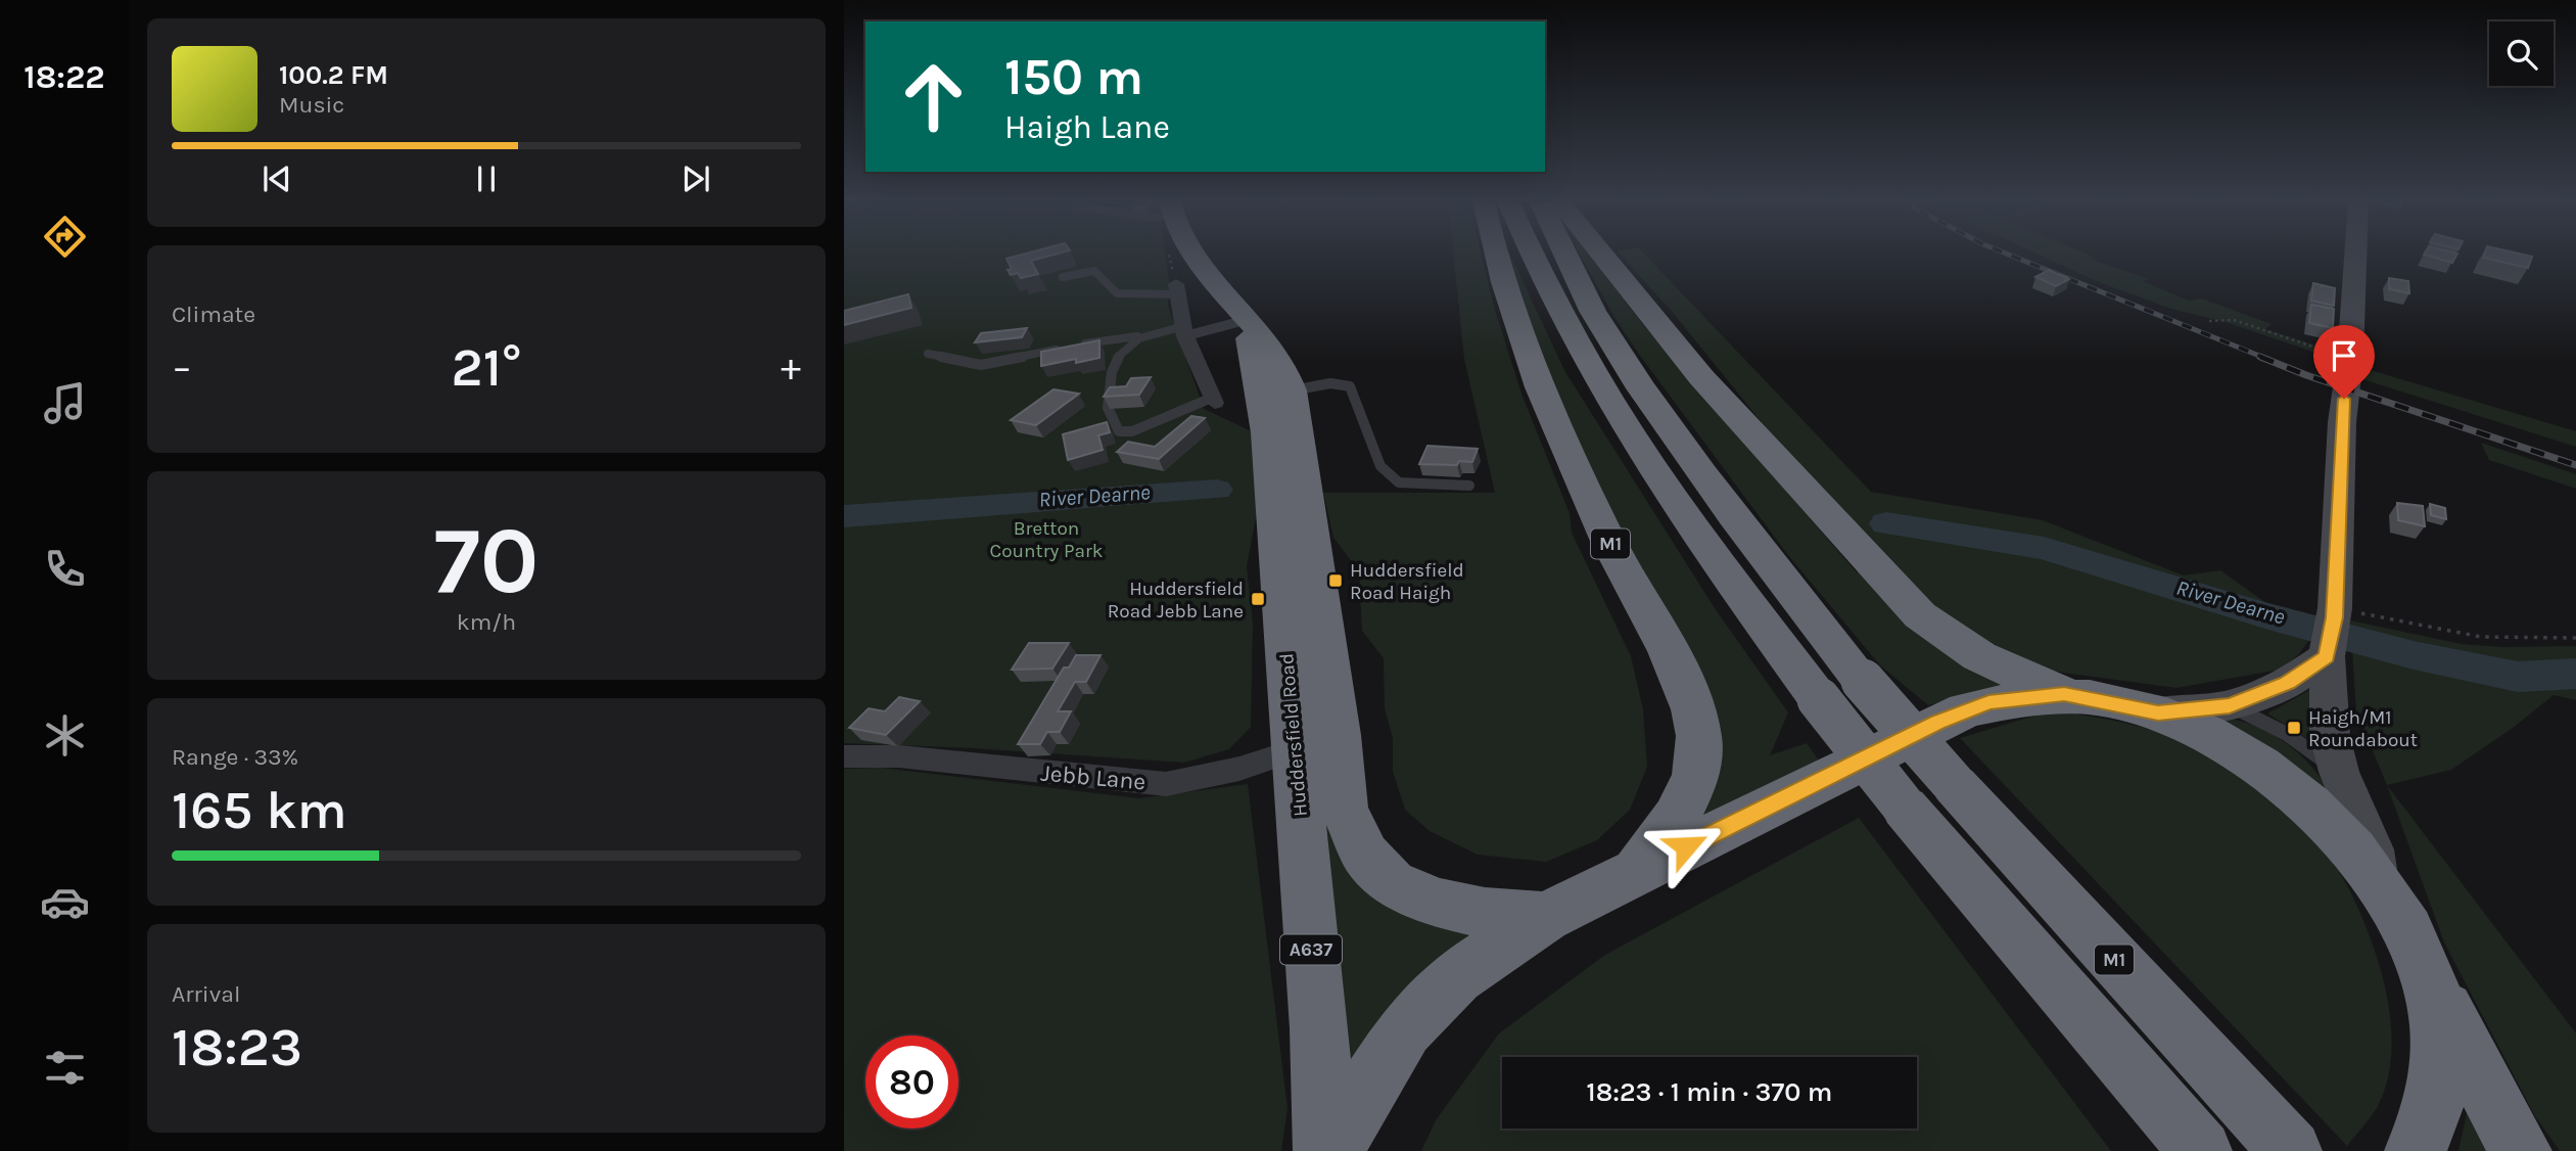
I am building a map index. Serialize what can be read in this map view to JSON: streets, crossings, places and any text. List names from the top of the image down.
{
  "streets": {
    "highway": ["M1", "Huddersfield Road", "A637"],
    "street": ["Jebb Lane"]
  },
  "crossings": [
    ["Huddersfield Road", "Jebb Lane"]
  ],
  "water": ["River Dearne"],
  "parks": ["Bretton Country Park"],
  "places": {
    "transit": ["Huddersfield Road Haigh", "Huddersfield Road Jebb Lane", "Haigh/M1 Roundabout"]
  },
  "page": {
    "tabs": "18:22",
    "turn": ["150 m", "Haigh Lane"],
    "song": ["100.2 FM", "Music"],
    "tile": [
      "Climate",
      ["70", "km/h"],
      ["Range · 33%", "165 km"],
      ["Arrival", "18:23"]
    ],
    "heat": ["−", "21°", "+"],
    "limit": "80",
    "trip": "18:23 · 1 min · 370 m"
  }
}
